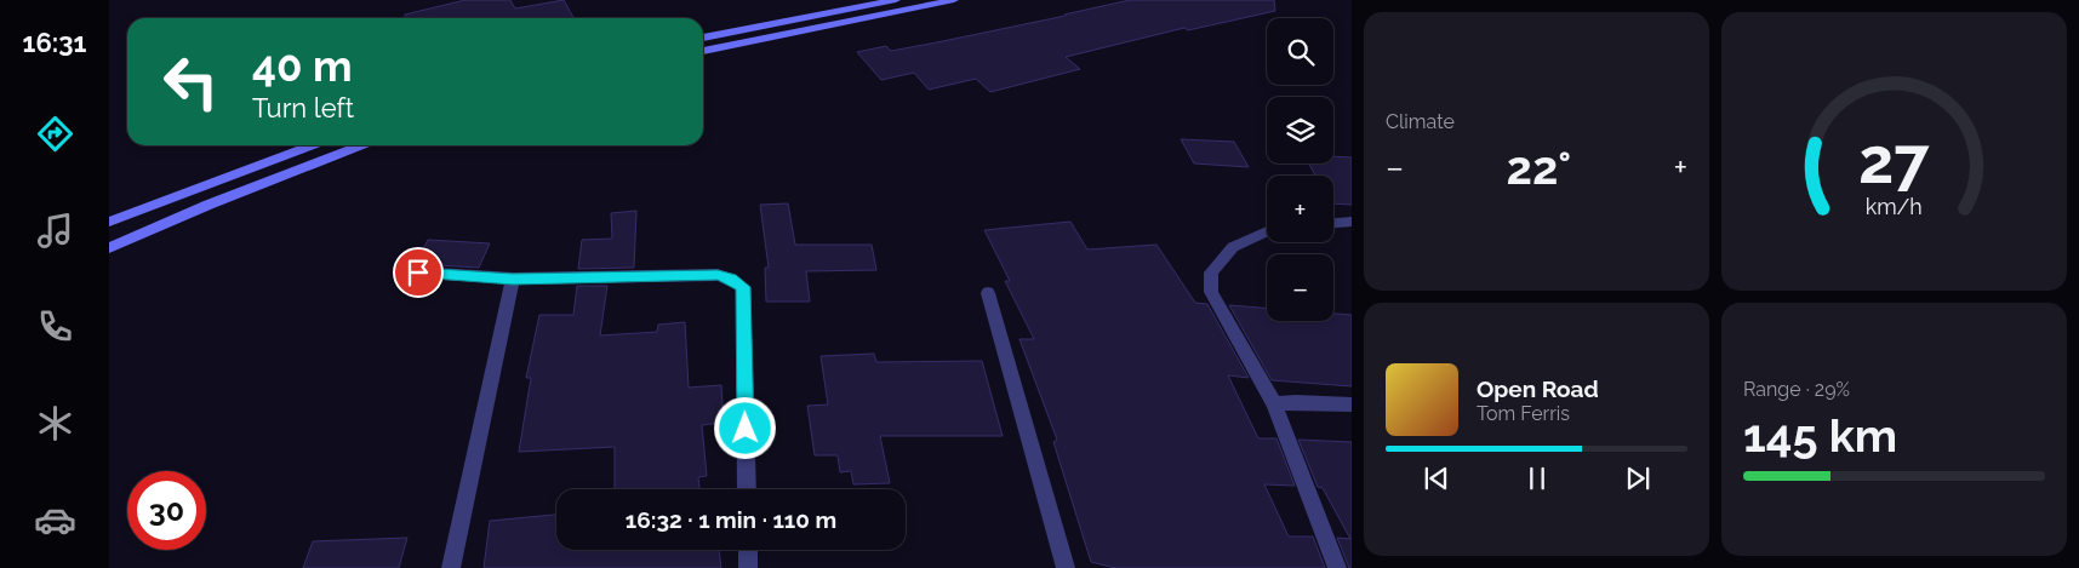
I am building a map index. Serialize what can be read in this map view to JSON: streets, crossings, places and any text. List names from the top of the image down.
{
  "page": {
    "tabs": "16:31",
    "tile": [
      "Climate",
      ["Range · 29%", "145 km"]
    ],
    "map_buttons": ["+", "−"],
    "turn": ["40 m", "Turn left"],
    "heat": ["−", "22°", "+"],
    "song": ["Open Road", "Tom Ferris"],
    "limit": "30",
    "trip": "16:32 · 1 min · 110 m",
    "gauge": ["27", "km/h"]
  }
}
